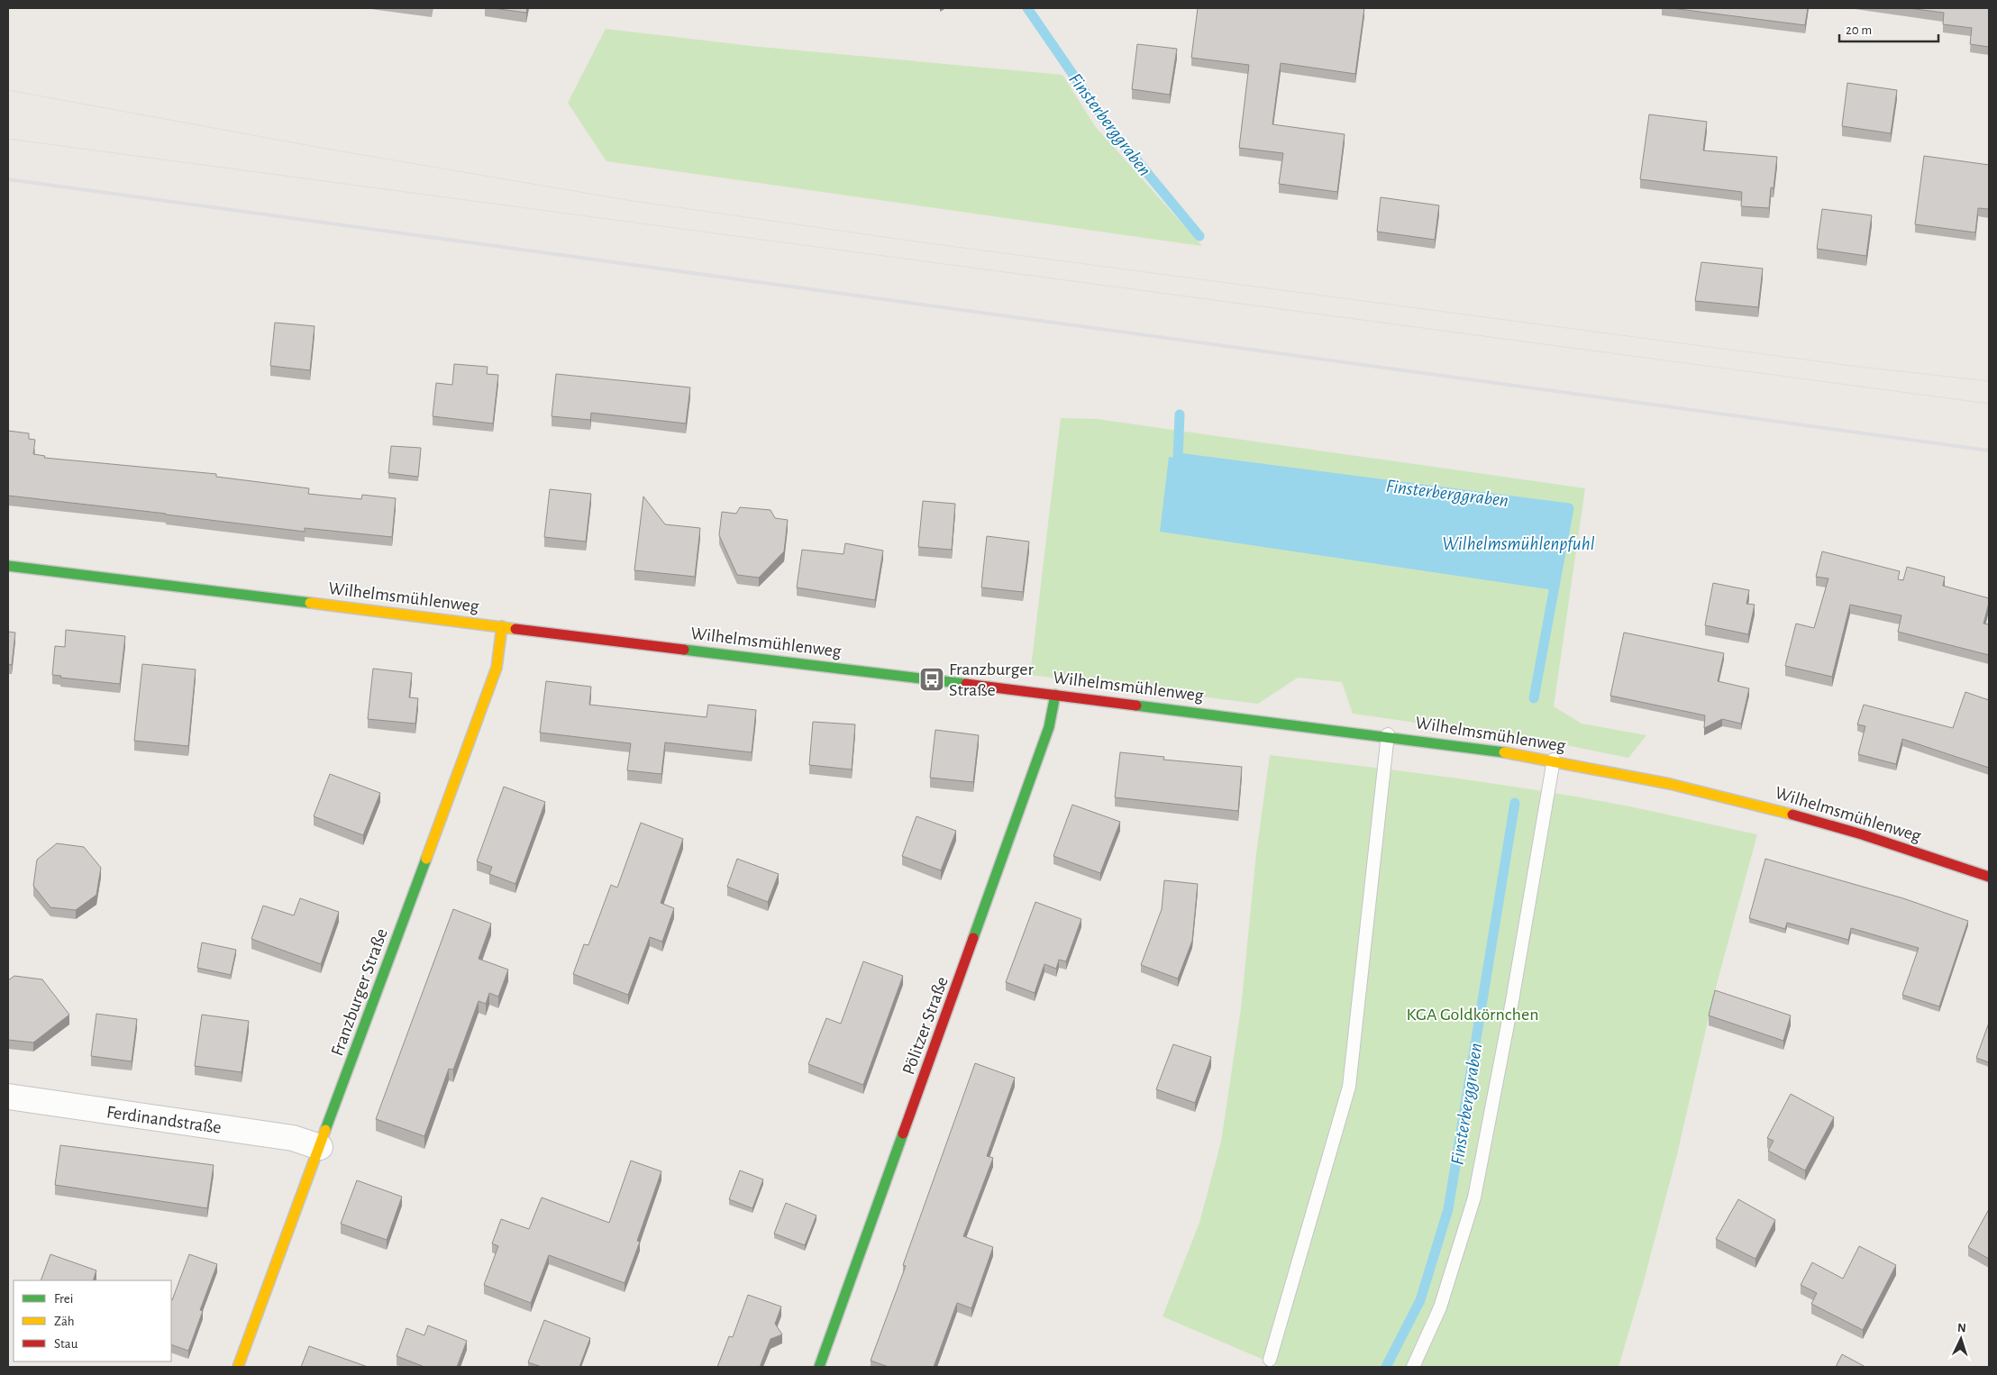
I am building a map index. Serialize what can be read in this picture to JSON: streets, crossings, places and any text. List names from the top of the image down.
{
  "streets": {
    "street": [
      "Wilhelmsmühlenweg",
      "Franzburger Straße",
      "Pölitzer Straße",
      "Ferdinandstraße"
    ]
  },
  "crossings": [
    ["Wilhelmsmühlenweg", "Franzburger Straße"],
    ["Wilhelmsmühlenweg", "Pölitzer Straße"],
    ["Franzburger Straße", "Ferdinandstraße"]
  ],
  "water": ["Finsterberggraben", "Wilhelmsmühlenpfuhl"],
  "parks": ["KGA Goldkörnchen"],
  "places": {
    "bus stop": ["Franzburger Straße"]
  },
  "legend": ["Frei", "Zäh", "Stau"],
  "scale_bar": "20 m",
  "north": "top"
}
